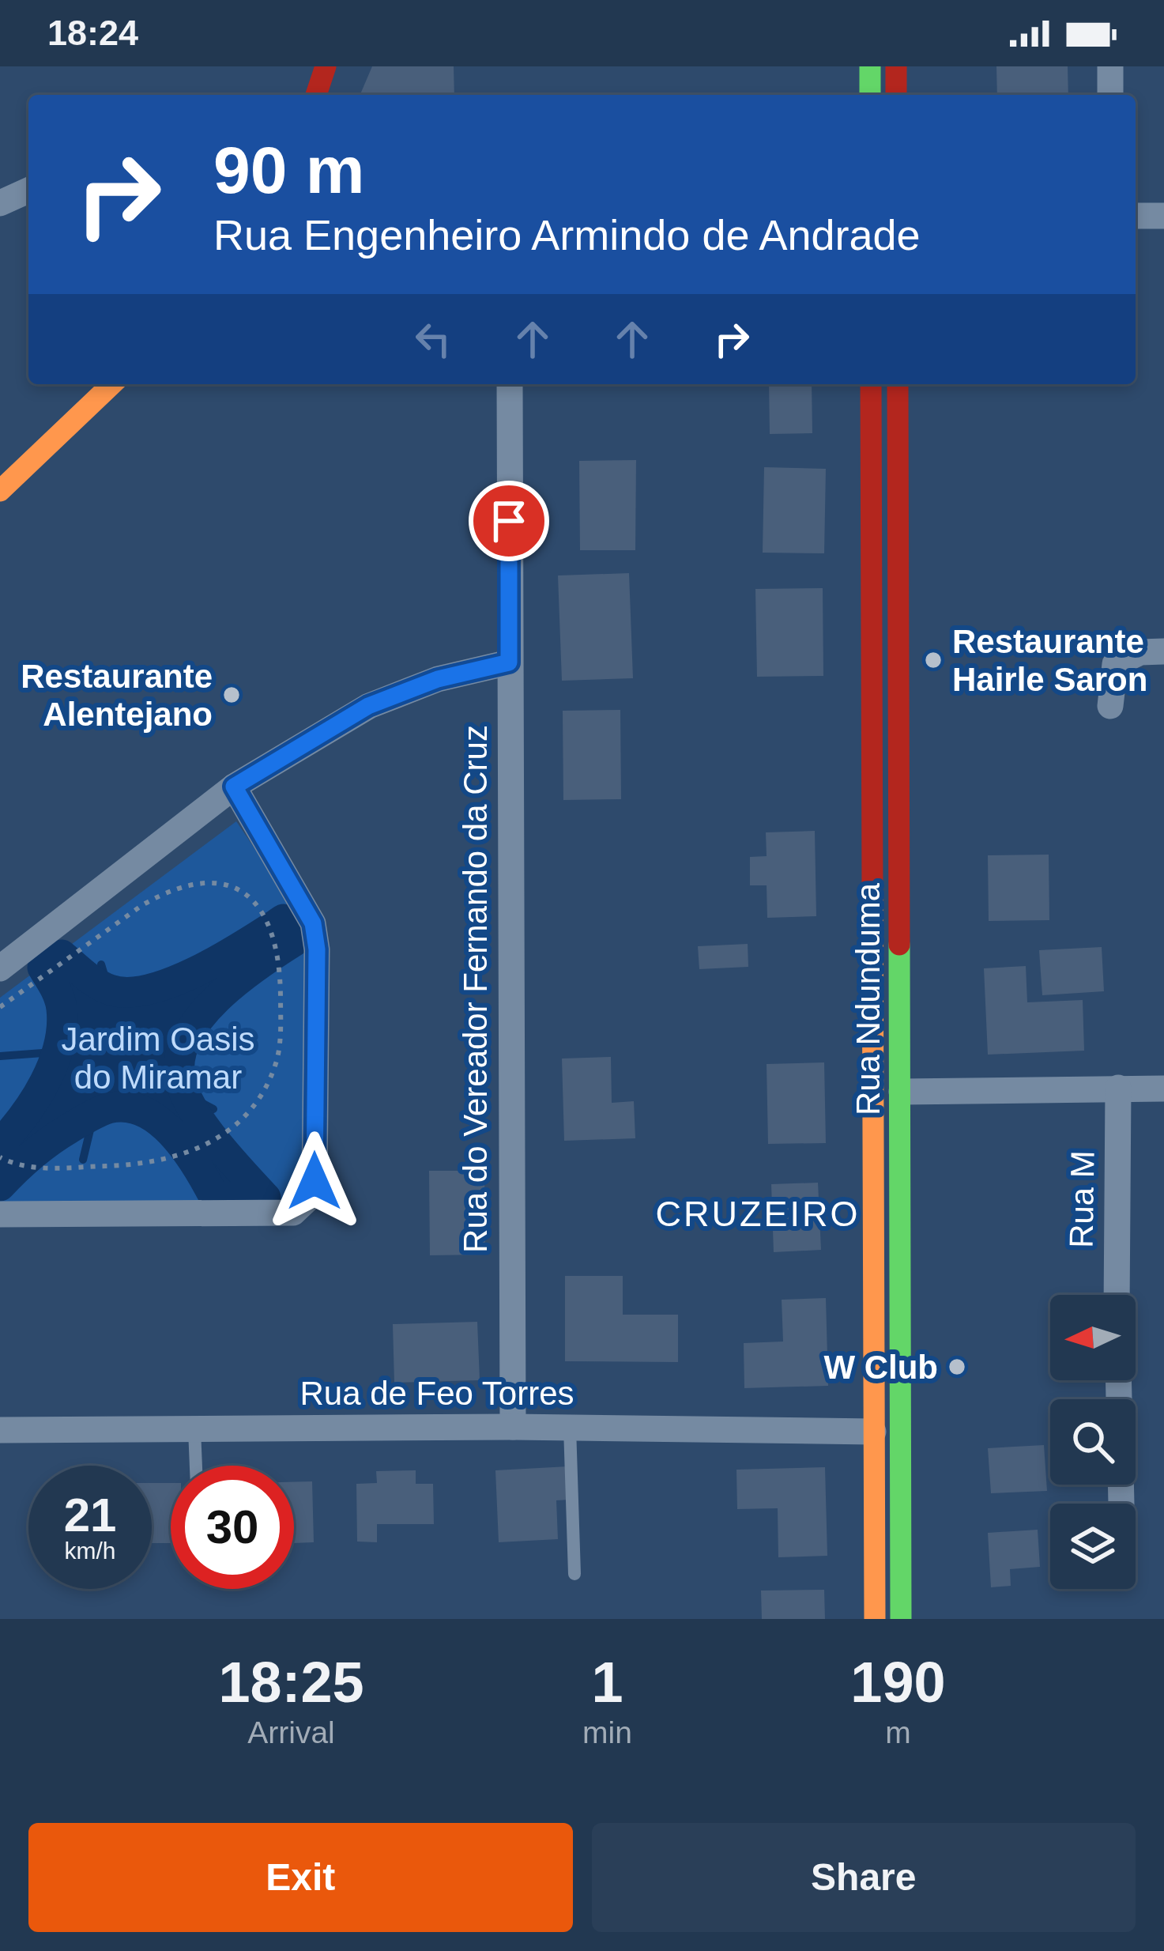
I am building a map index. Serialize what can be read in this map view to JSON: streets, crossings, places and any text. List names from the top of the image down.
{
  "streets": {
    "main road": ["Rua Ndunduma"],
    "street": ["Rua do Vereador Fernando da Cruz", "Rua M", "Rua de Feo Torres"]
  },
  "crossings": [
    ["Rua do Vereador Fernando da Cruz", "Rua de Feo Torres"],
    ["Rua Ndunduma", "Rua de Feo Torres"]
  ],
  "districts": ["CRUZEIRO"],
  "parks": ["Jardim Oasis do Miramar"],
  "places": ["Restaurante Hairle Saron", "Restaurante Alentejano", "W Club"],
  "north": "left",
  "page": {
    "status": "18:24",
    "turn": ["90 m", "Rua Engenheiro Armindo de Andrade"],
    "speed": "21 km/h",
    "limit": "30",
    "eta": [
      "18:25",
      "Arrival",
      "1",
      "min",
      "190",
      "m"
    ],
    "buttons": ["Exit", "Share"]
  }
}
